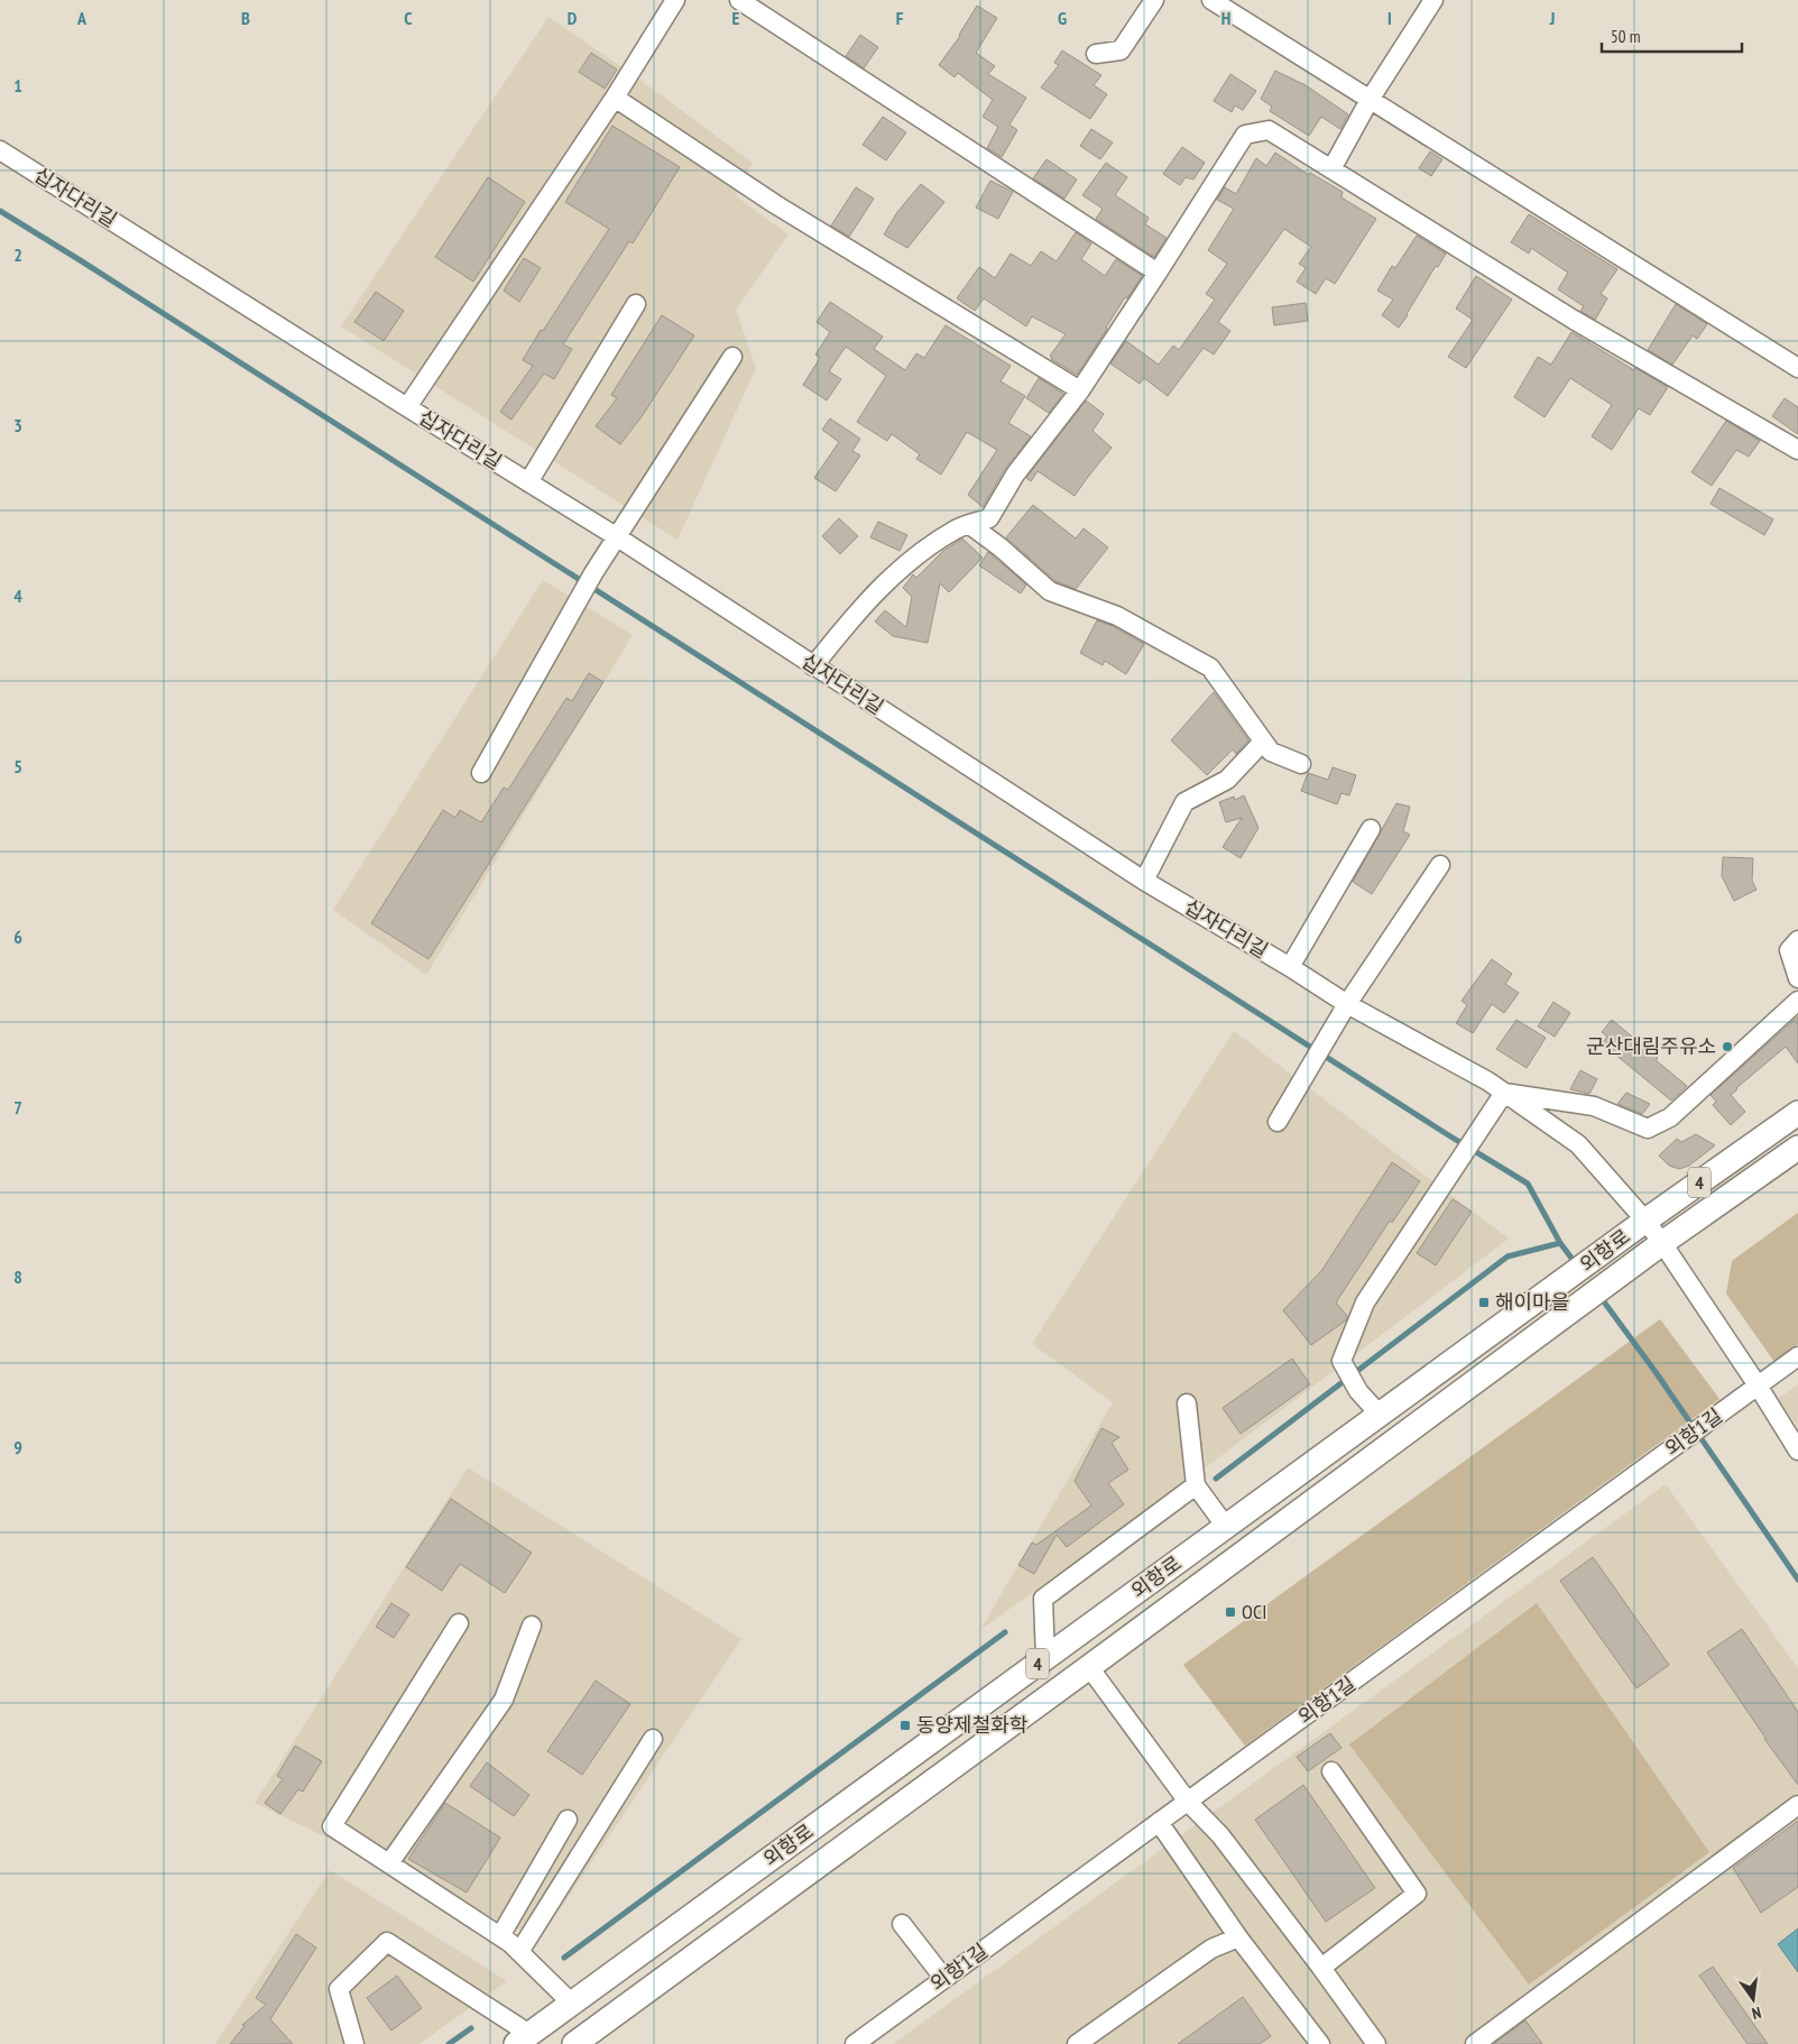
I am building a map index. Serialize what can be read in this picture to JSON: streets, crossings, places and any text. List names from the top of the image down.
{
  "streets": {
    "main road": ["4", "외항로"],
    "street": ["십자다리길", "외항1길"]
  },
  "crossings": [
    ["십자다리길", "외항로"],
    ["십자다리길", "외항1길"]
  ],
  "places": {
    "other": ["군산대림주유소"],
    "transit": ["해이마을", "OCI", "동양제철화학"]
  },
  "scale_bar": "50 m",
  "north": "bottom",
  "grid": {
    "columns": [
      "A",
      "B",
      "C",
      "D",
      "E",
      "F",
      "G",
      "H",
      "I",
      "J"
    ],
    "rows": [
      "1",
      "2",
      "3",
      "4",
      "5",
      "6",
      "7",
      "8",
      "9"
    ]
  }
}
